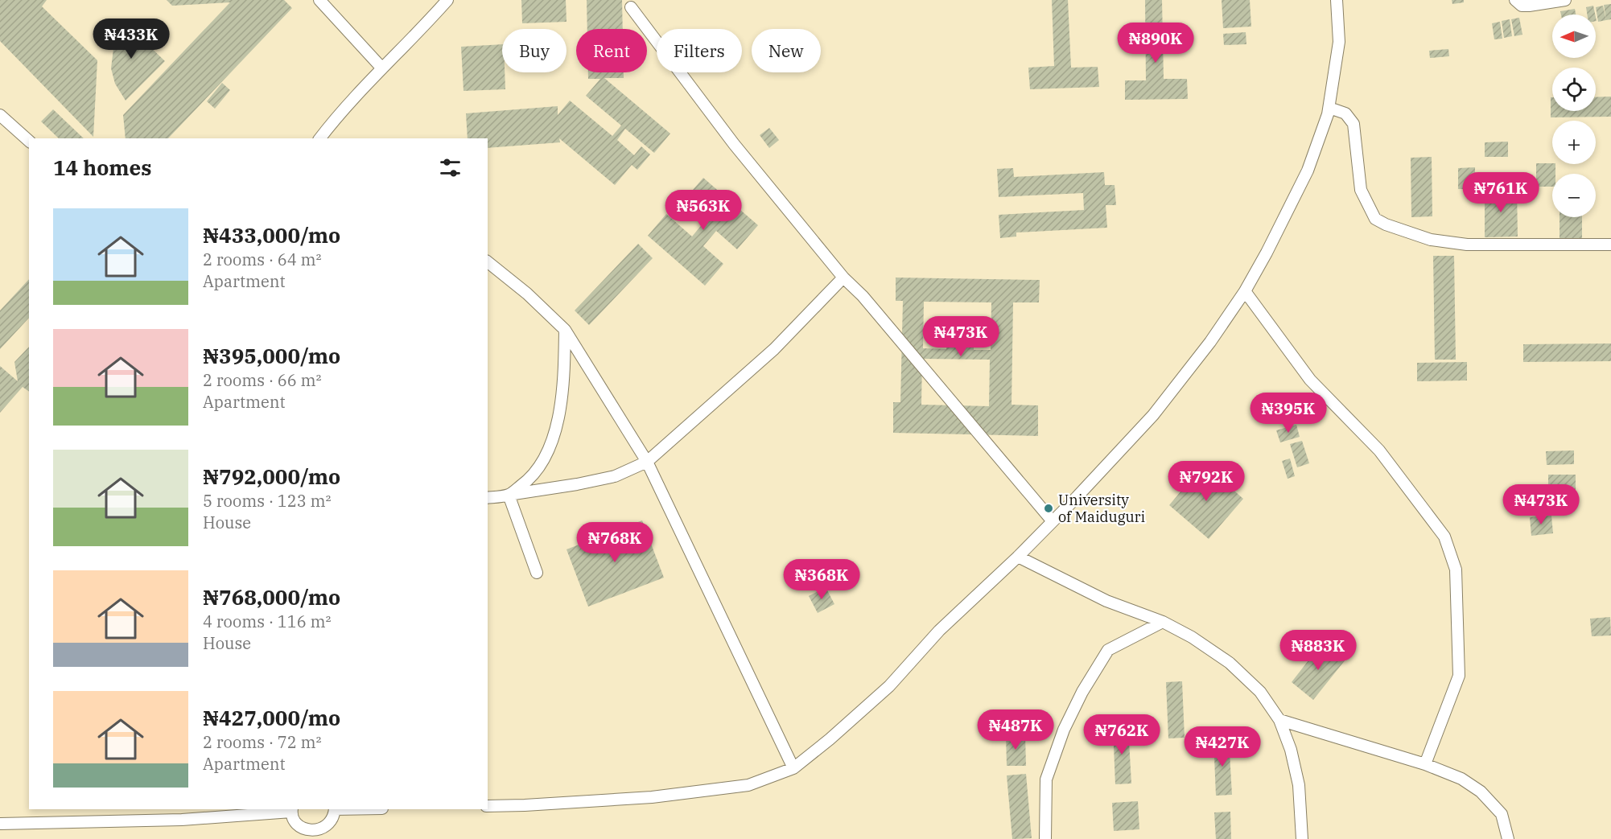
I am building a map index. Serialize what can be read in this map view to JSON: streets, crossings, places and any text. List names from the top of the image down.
{
  "places": ["University of Maiduguri"],
  "north": "left",
  "page": {
    "map_buttons": ["+", "−"],
    "price": [
      "₦433K",
      "₦890K",
      "₦761K",
      "₦563K",
      "₦473K",
      "₦395K",
      "₦792K",
      "₦473K",
      "₦768K",
      "₦368K",
      "₦883K",
      "₦487K",
      "₦762K",
      "₦427K"
    ],
    "chip": [
      "Buy",
      "Rent",
      "Filters",
      "New"
    ],
    "heading": "14 homes",
    "list": [
      {
        "name": "₦433,000/mo",
        "note": "2 rooms · 64 m² · Apartment"
      },
      {
        "name": "₦395,000/mo",
        "note": "2 rooms · 66 m² · Apartment"
      },
      {
        "name": "₦792,000/mo",
        "note": "5 rooms · 123 m² · House"
      },
      {
        "name": "₦768,000/mo",
        "note": "4 rooms · 116 m² · House"
      },
      {
        "name": "₦427,000/mo",
        "note": "2 rooms · 72 m² · Apartment"
      }
    ]
  }
}
